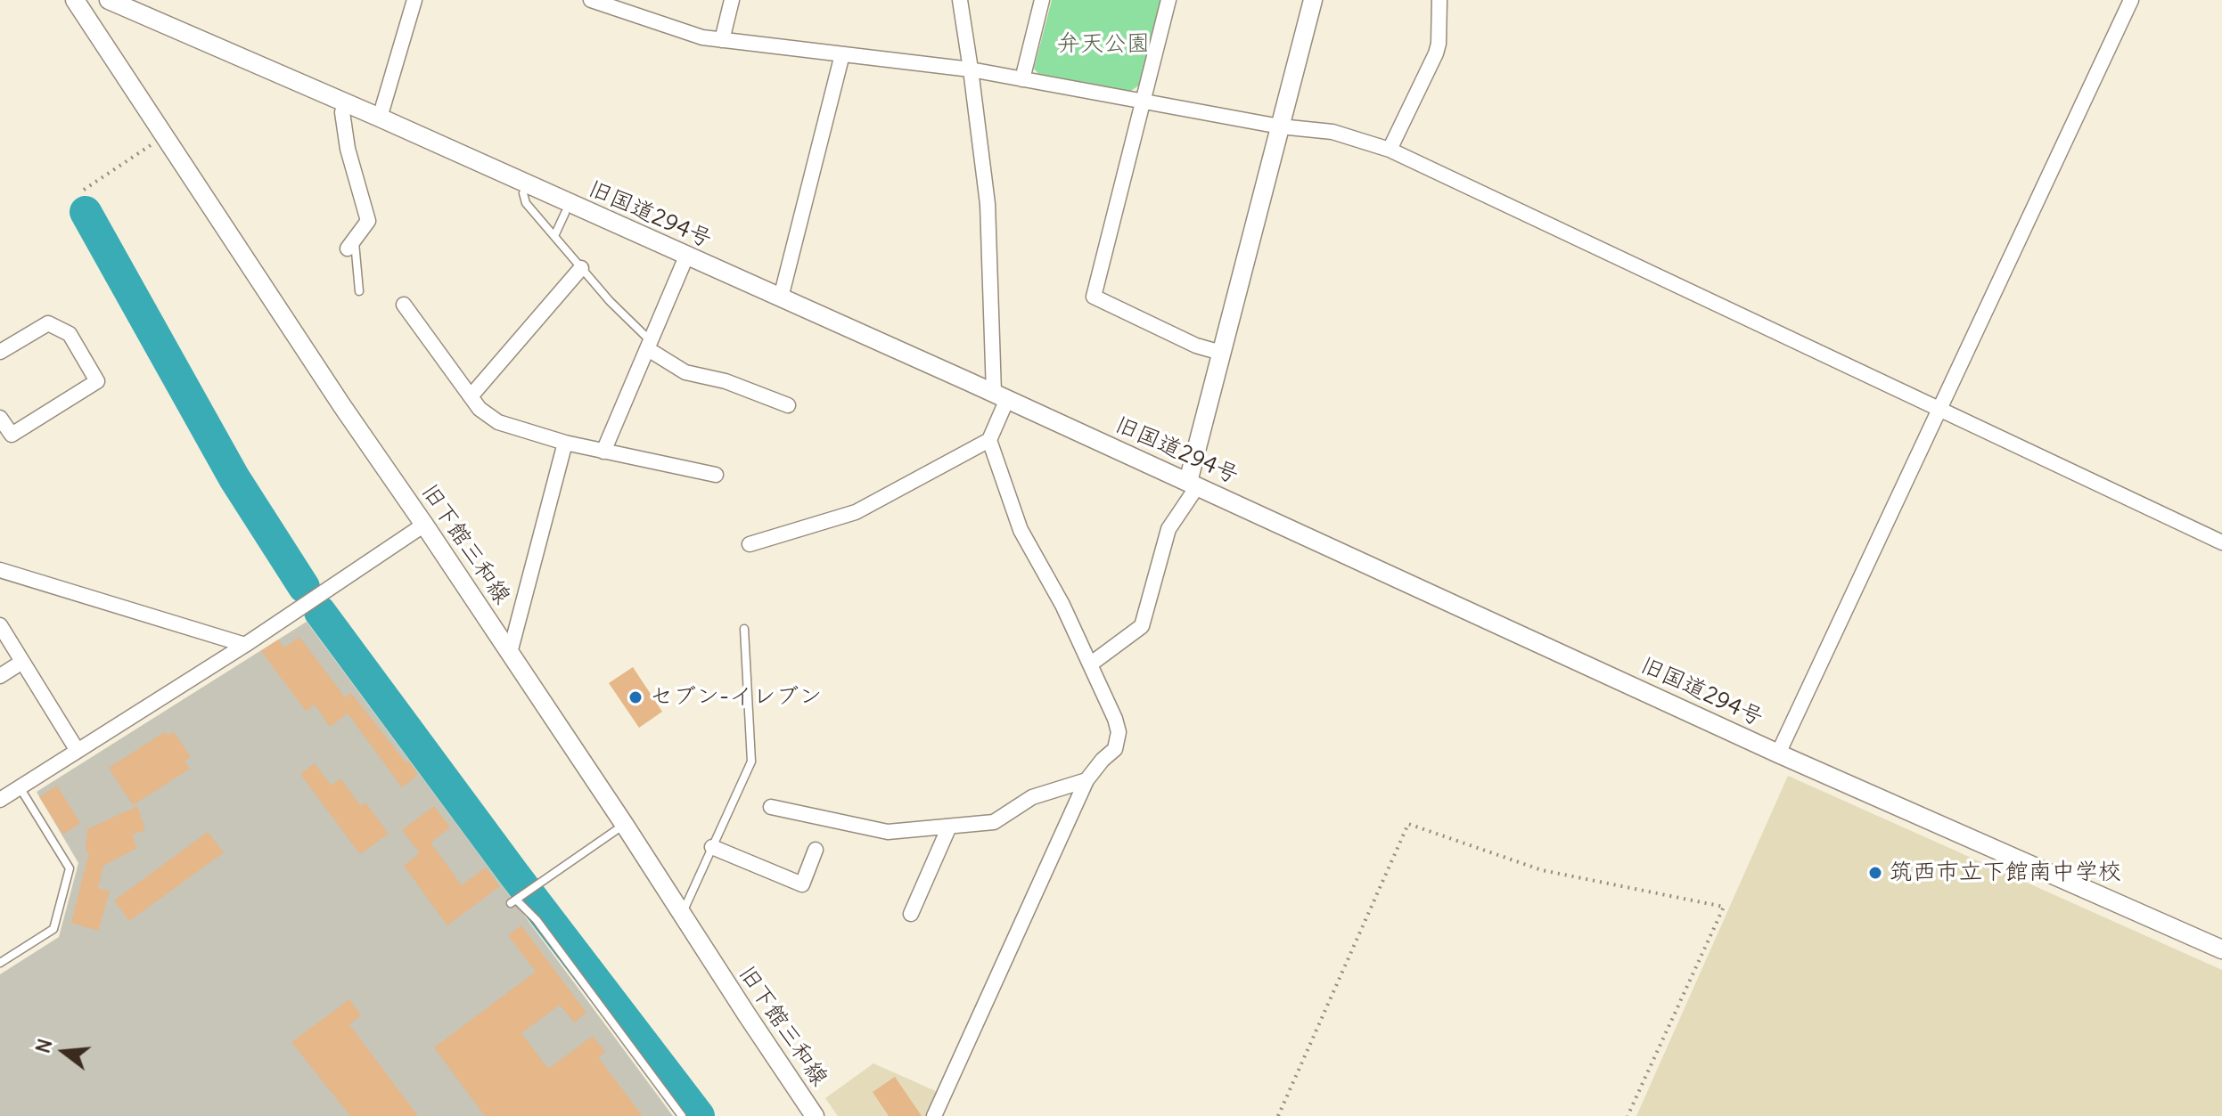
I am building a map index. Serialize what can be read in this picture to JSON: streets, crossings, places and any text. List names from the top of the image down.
{
  "streets": {
    "street": ["旧国道294号", "旧下館三和線"]
  },
  "parks": ["弁天公園"],
  "places": ["セブン-イレブン", "筑西市立下館南中学校"],
  "north": "left"
}
